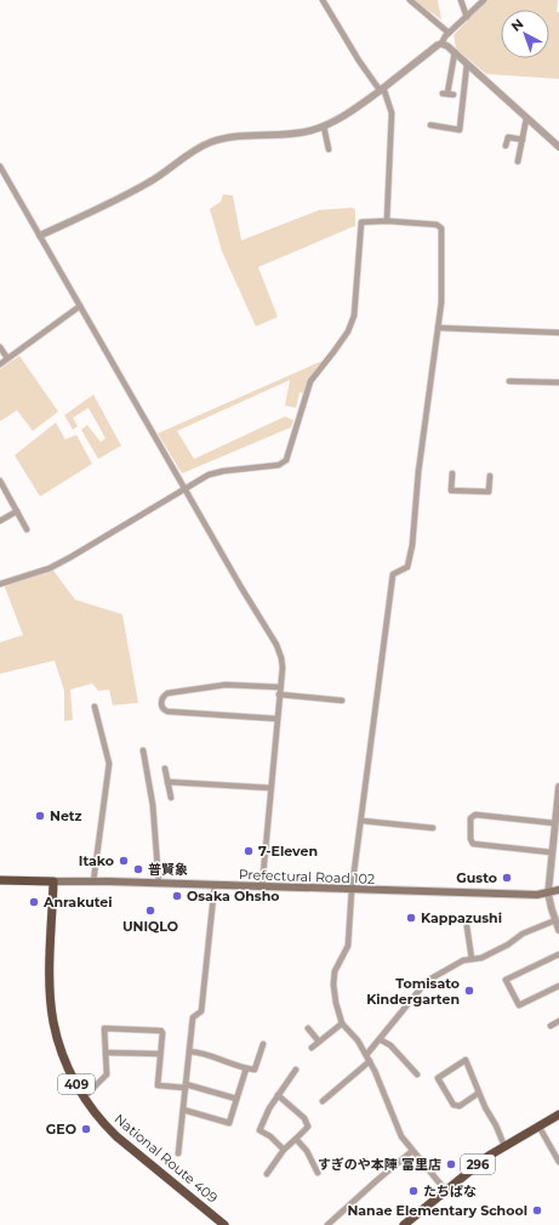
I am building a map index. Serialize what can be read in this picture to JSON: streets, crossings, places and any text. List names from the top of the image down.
{
  "streets": {
    "highway": ["409", "National Route 409", "296"],
    "main road": ["Prefectural Road 102"]
  },
  "crossings": [
    ["Prefectural Road 102", "National Route 409"]
  ],
  "places": [
    "Netz",
    "7-Eleven",
    "Itako",
    "普賢象",
    "Gusto",
    "Osaka Ohsho",
    "Anrakutei",
    "UNIQLO",
    "Kappazushi",
    "Tomisato Kindergarten",
    "GEO",
    "すぎのや本陣 富里店",
    "たちばな",
    "Nanae Elementary School"
  ],
  "north": "top left"
}
